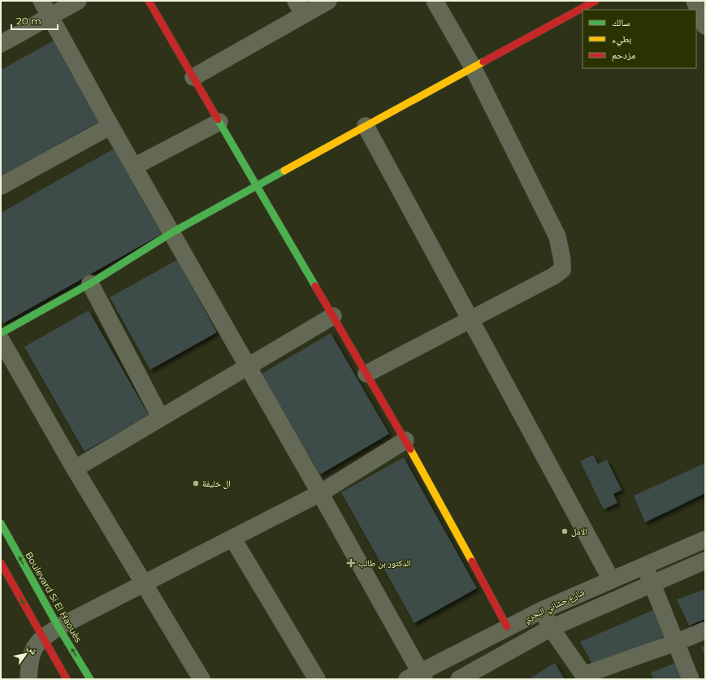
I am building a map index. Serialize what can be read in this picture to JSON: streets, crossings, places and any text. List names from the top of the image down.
{
  "streets": {
    "street": ["Boulevard Si El Haouès", "شارع حشاني البحري"]
  },
  "places": {
    "other": ["ال خليفة", "الامل"],
    "health": ["الدكتور بن طالب"]
  },
  "legend": ["سالك", "بطيء", "مزدحم"],
  "scale_bar": "20 m",
  "north": "top right"
}
